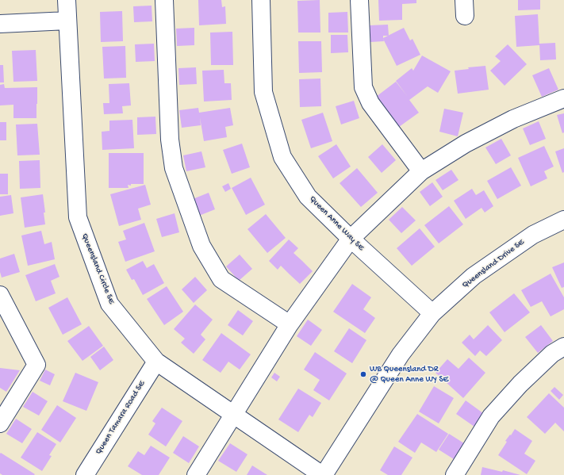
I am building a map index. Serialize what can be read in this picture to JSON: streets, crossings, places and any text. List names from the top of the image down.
{
  "streets": {
    "street": [
      "Queen Anne Way SE",
      "Queensland Drive SE",
      "Queensland Circle SE",
      "Queen Tamara Road SE"
    ]
  },
  "crossings": [
    ["Queen Anne Way SE", "Queensland Drive SE"],
    ["Queensland Drive SE", "Queensland Circle SE"],
    ["Queensland Circle SE", "Queen Tamara Road SE"]
  ],
  "places": ["WB Queensland DR @ Queen Anne WY SE"]
}
